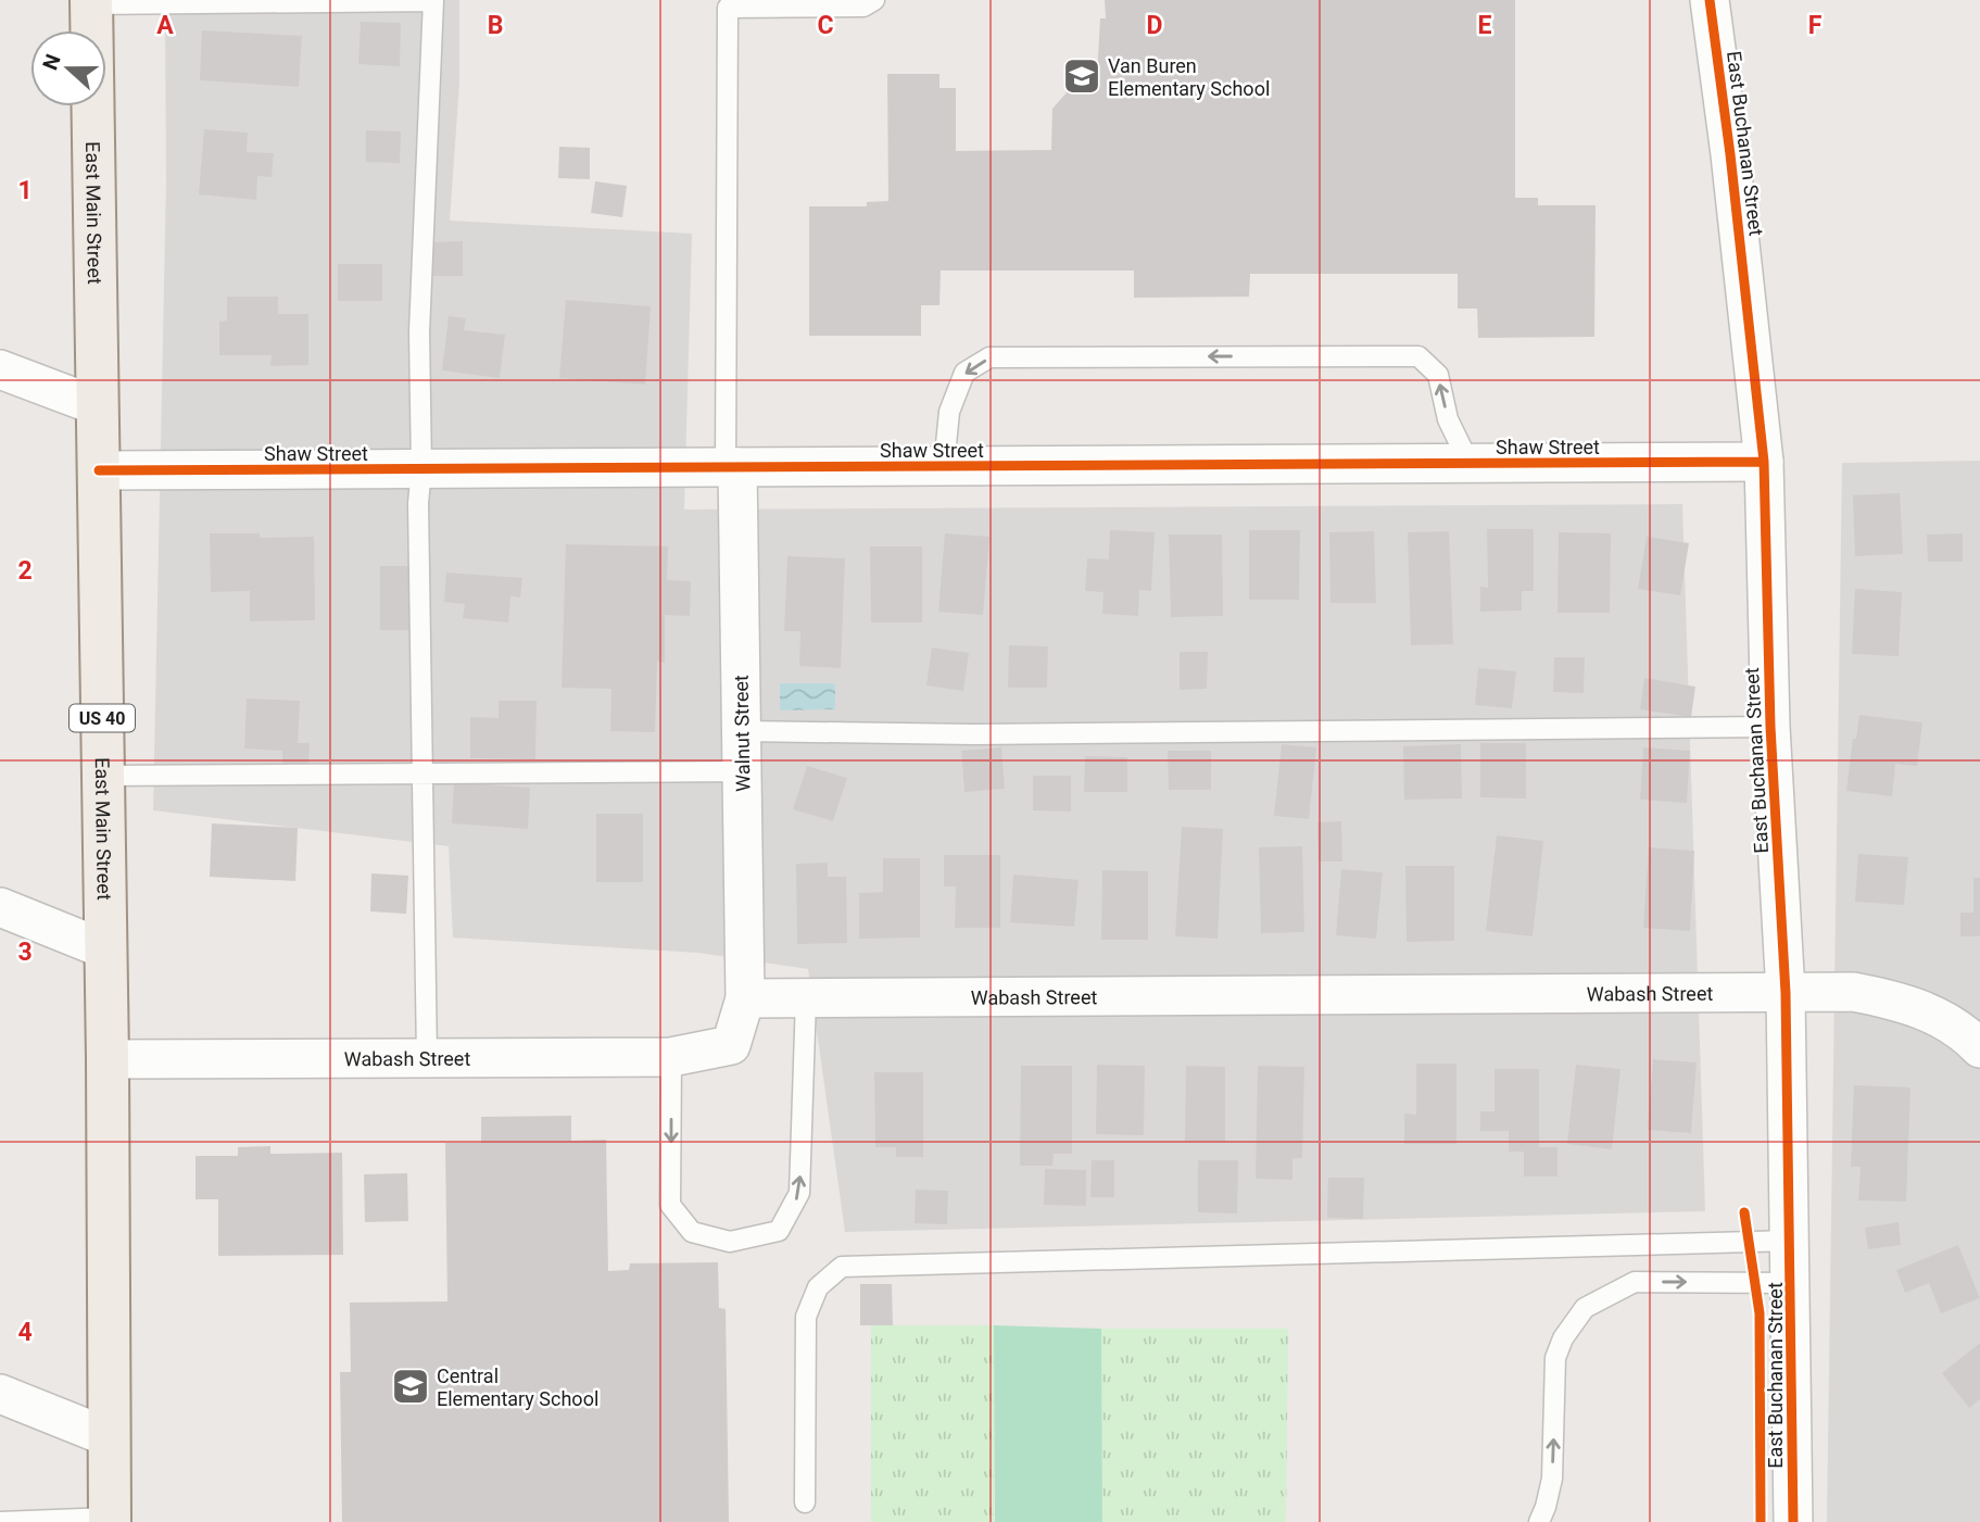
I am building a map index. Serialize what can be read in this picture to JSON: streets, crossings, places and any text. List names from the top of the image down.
{
  "streets": {
    "main road": ["East Main Street", "US 40"],
    "street": [
      "East Buchanan Street",
      "Shaw Street",
      "Walnut Street",
      "Wabash Street"
    ]
  },
  "crossings": [
    ["East Buchanan Street", "Shaw Street"],
    ["East Buchanan Street", "Wabash Street"],
    ["East Main Street", "Shaw Street"],
    ["East Main Street", "Wabash Street"],
    ["Shaw Street", "Walnut Street"],
    ["Walnut Street", "Wabash Street"]
  ],
  "places": {
    "school or university": ["Van Buren Elementary School", "Central Elementary School"]
  },
  "north": "left",
  "grid": {
    "columns": [
      "A",
      "B",
      "C",
      "D",
      "E",
      "F"
    ],
    "rows": [
      "1",
      "2",
      "3",
      "4"
    ]
  }
}
